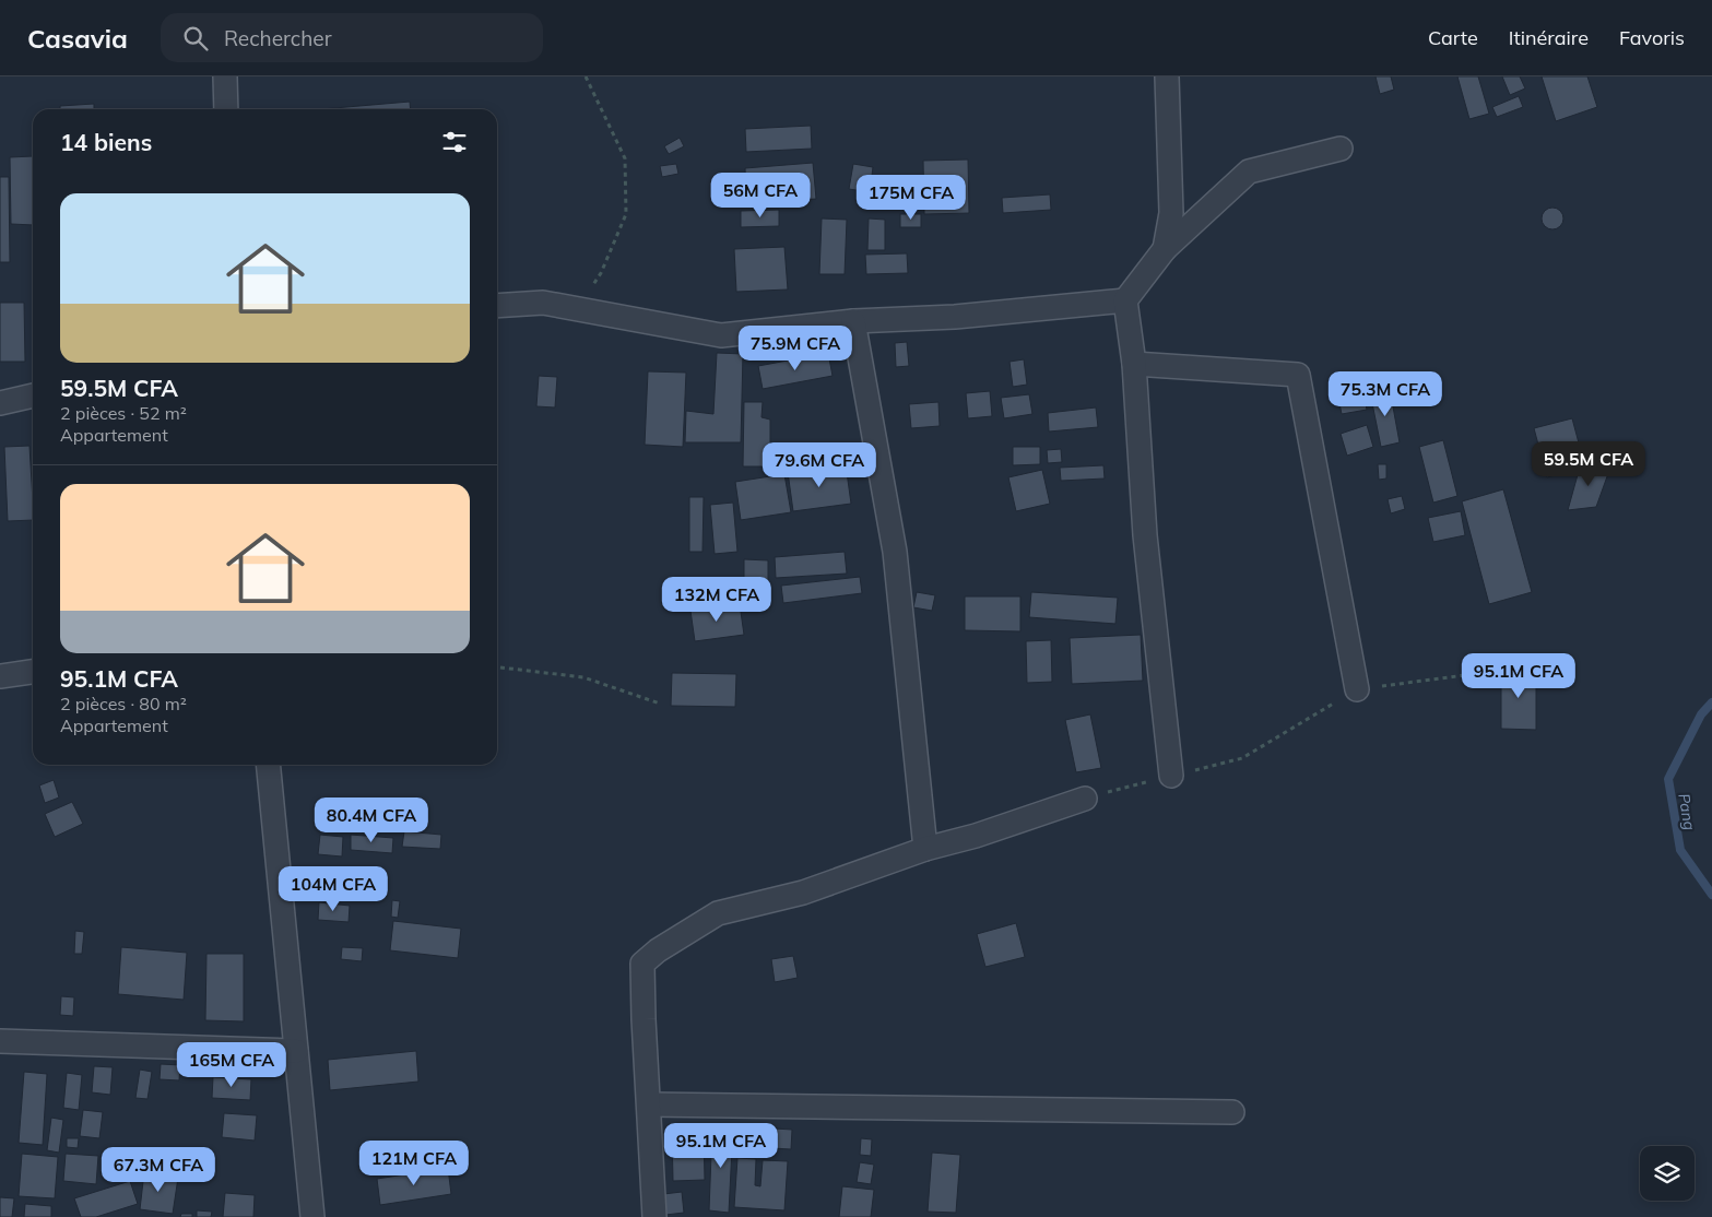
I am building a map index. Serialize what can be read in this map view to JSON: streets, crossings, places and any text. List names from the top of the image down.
{
  "water": ["Pang"],
  "page": {
    "header": "Casavia",
    "search": "Rechercher",
    "nav": ["Carte", "Itinéraire", "Favoris"],
    "heading": "14 biens",
    "price": [
      "56M CFA",
      "175M CFA",
      "75.9M CFA",
      "75.3M CFA",
      "59.5M CFA",
      "79.6M CFA",
      "132M CFA",
      "95.1M CFA",
      "80.4M CFA",
      "104M CFA",
      "165M CFA",
      "95.1M CFA",
      "121M CFA",
      "67.3M CFA"
    ],
    "list": [
      {
        "name": "59.5M CFA",
        "note": "2 pièces · 52 m² · Appartement"
      },
      {
        "name": "95.1M CFA",
        "note": "2 pièces · 80 m² · Appartement"
      }
    ]
  }
}
